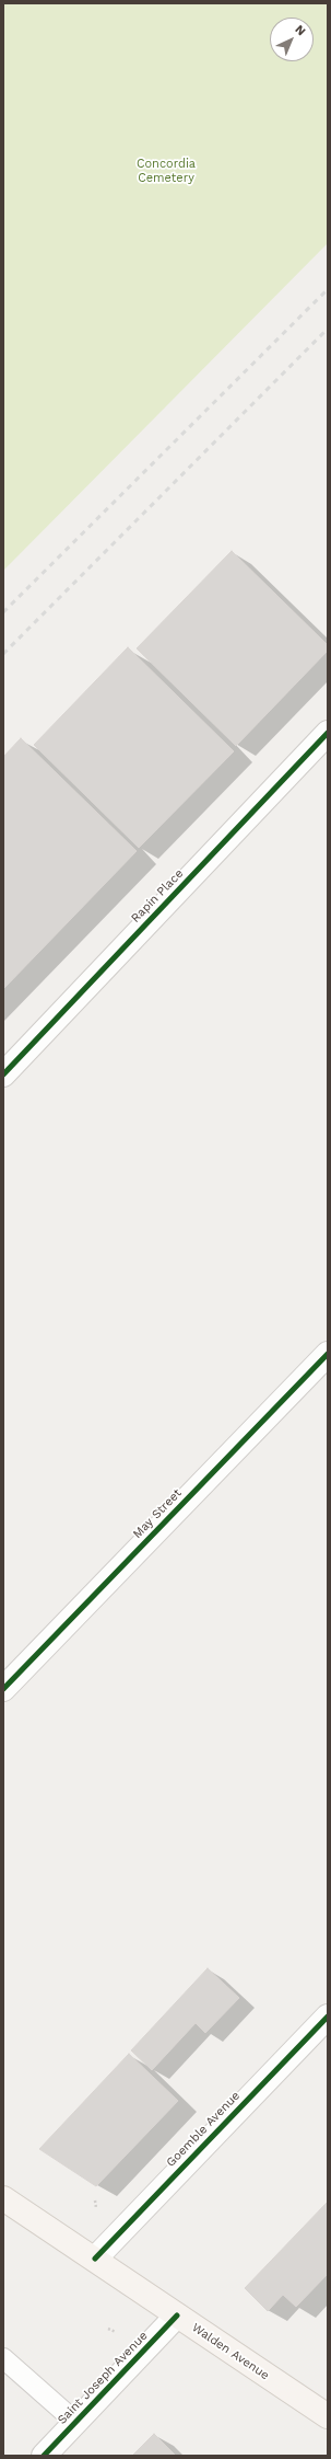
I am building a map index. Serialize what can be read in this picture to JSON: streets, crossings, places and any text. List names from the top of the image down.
{
  "streets": {
    "main road": ["Walden Avenue"],
    "street": [
      "Rapin Place",
      "May Street",
      "Goemble Avenue",
      "Saint Joseph Avenue"
    ]
  },
  "crossings": [
    ["Goemble Avenue", "Walden Avenue"],
    ["Walden Avenue", "Saint Joseph Avenue"]
  ],
  "parks": ["Concordia Cemetery"],
  "north": "top right"
}
